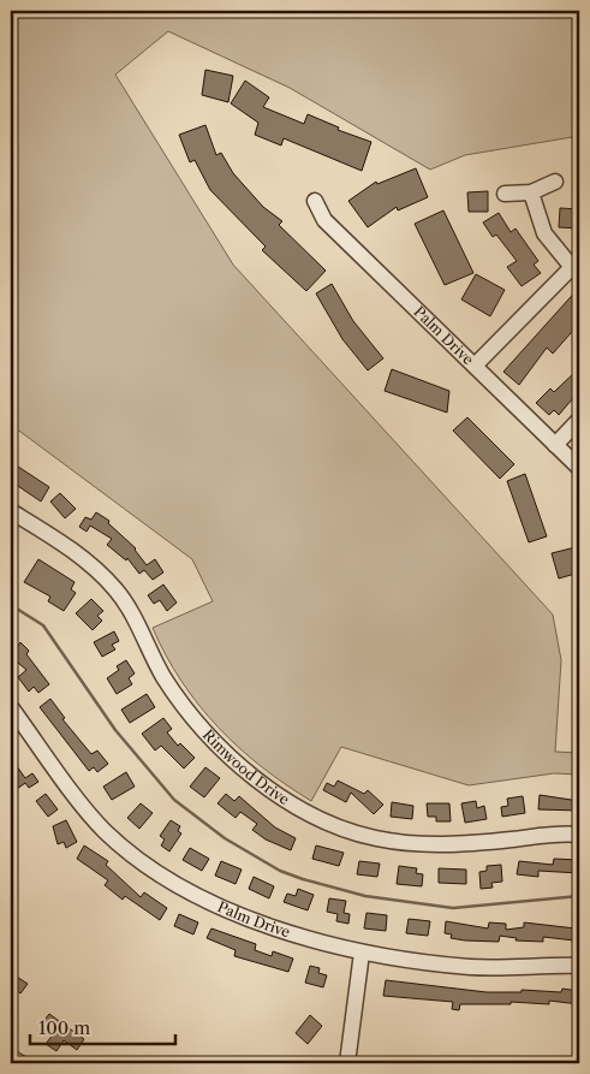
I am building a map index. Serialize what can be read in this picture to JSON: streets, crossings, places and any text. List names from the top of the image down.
{
  "streets": {
    "street": ["Palm Drive", "Rimwood Drive"]
  },
  "scale_bar": "100 m"
}
